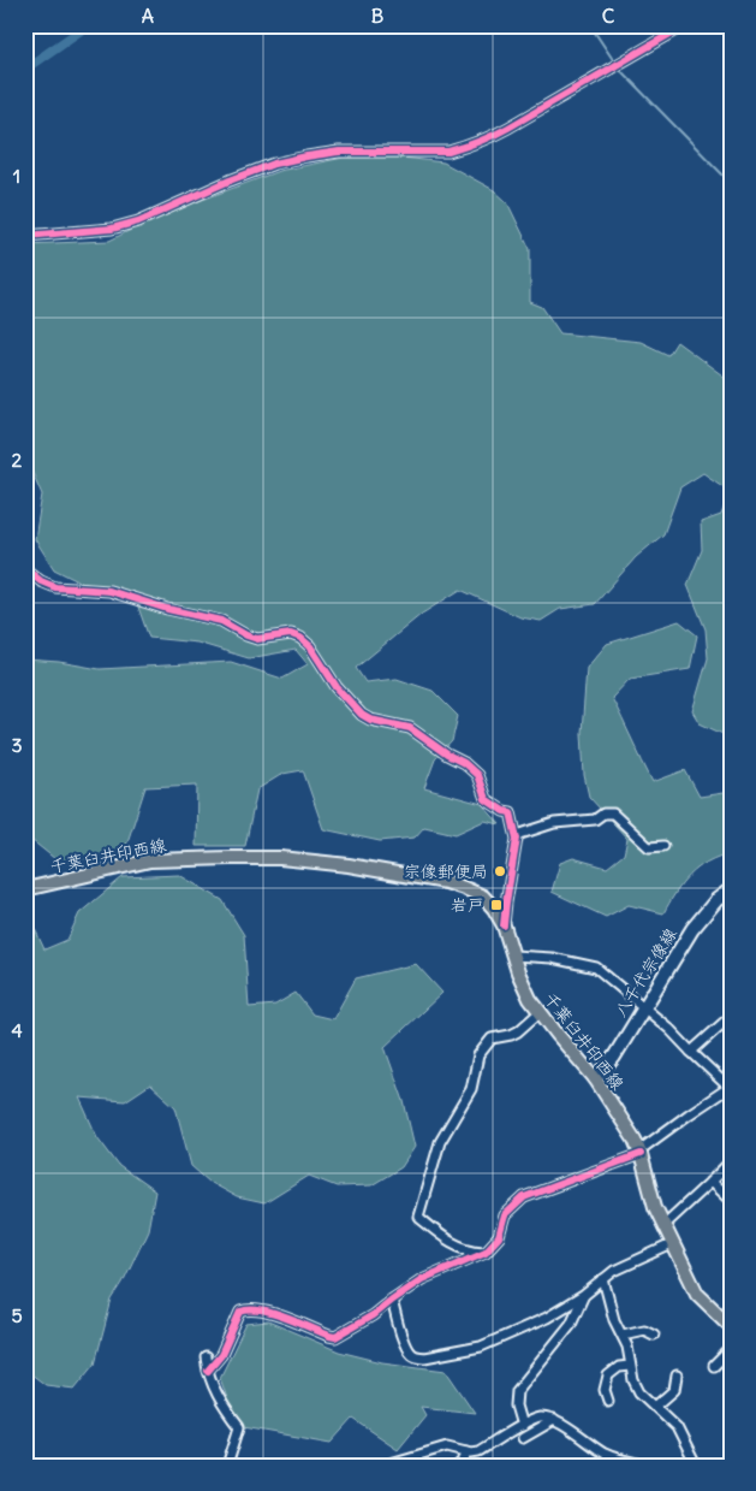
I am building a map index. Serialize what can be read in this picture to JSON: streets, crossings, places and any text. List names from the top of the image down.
{
  "streets": {
    "main road": ["千葉臼井印西線", "八千代宗像線"]
  },
  "crossings": [
    ["千葉臼井印西線", "八千代宗像線"]
  ],
  "places": {
    "other": ["宗像郵便局"],
    "transit": ["岩戸"]
  },
  "grid": {
    "columns": ["A", "B", "C"],
    "rows": [
      "1",
      "2",
      "3",
      "4",
      "5"
    ]
  }
}
